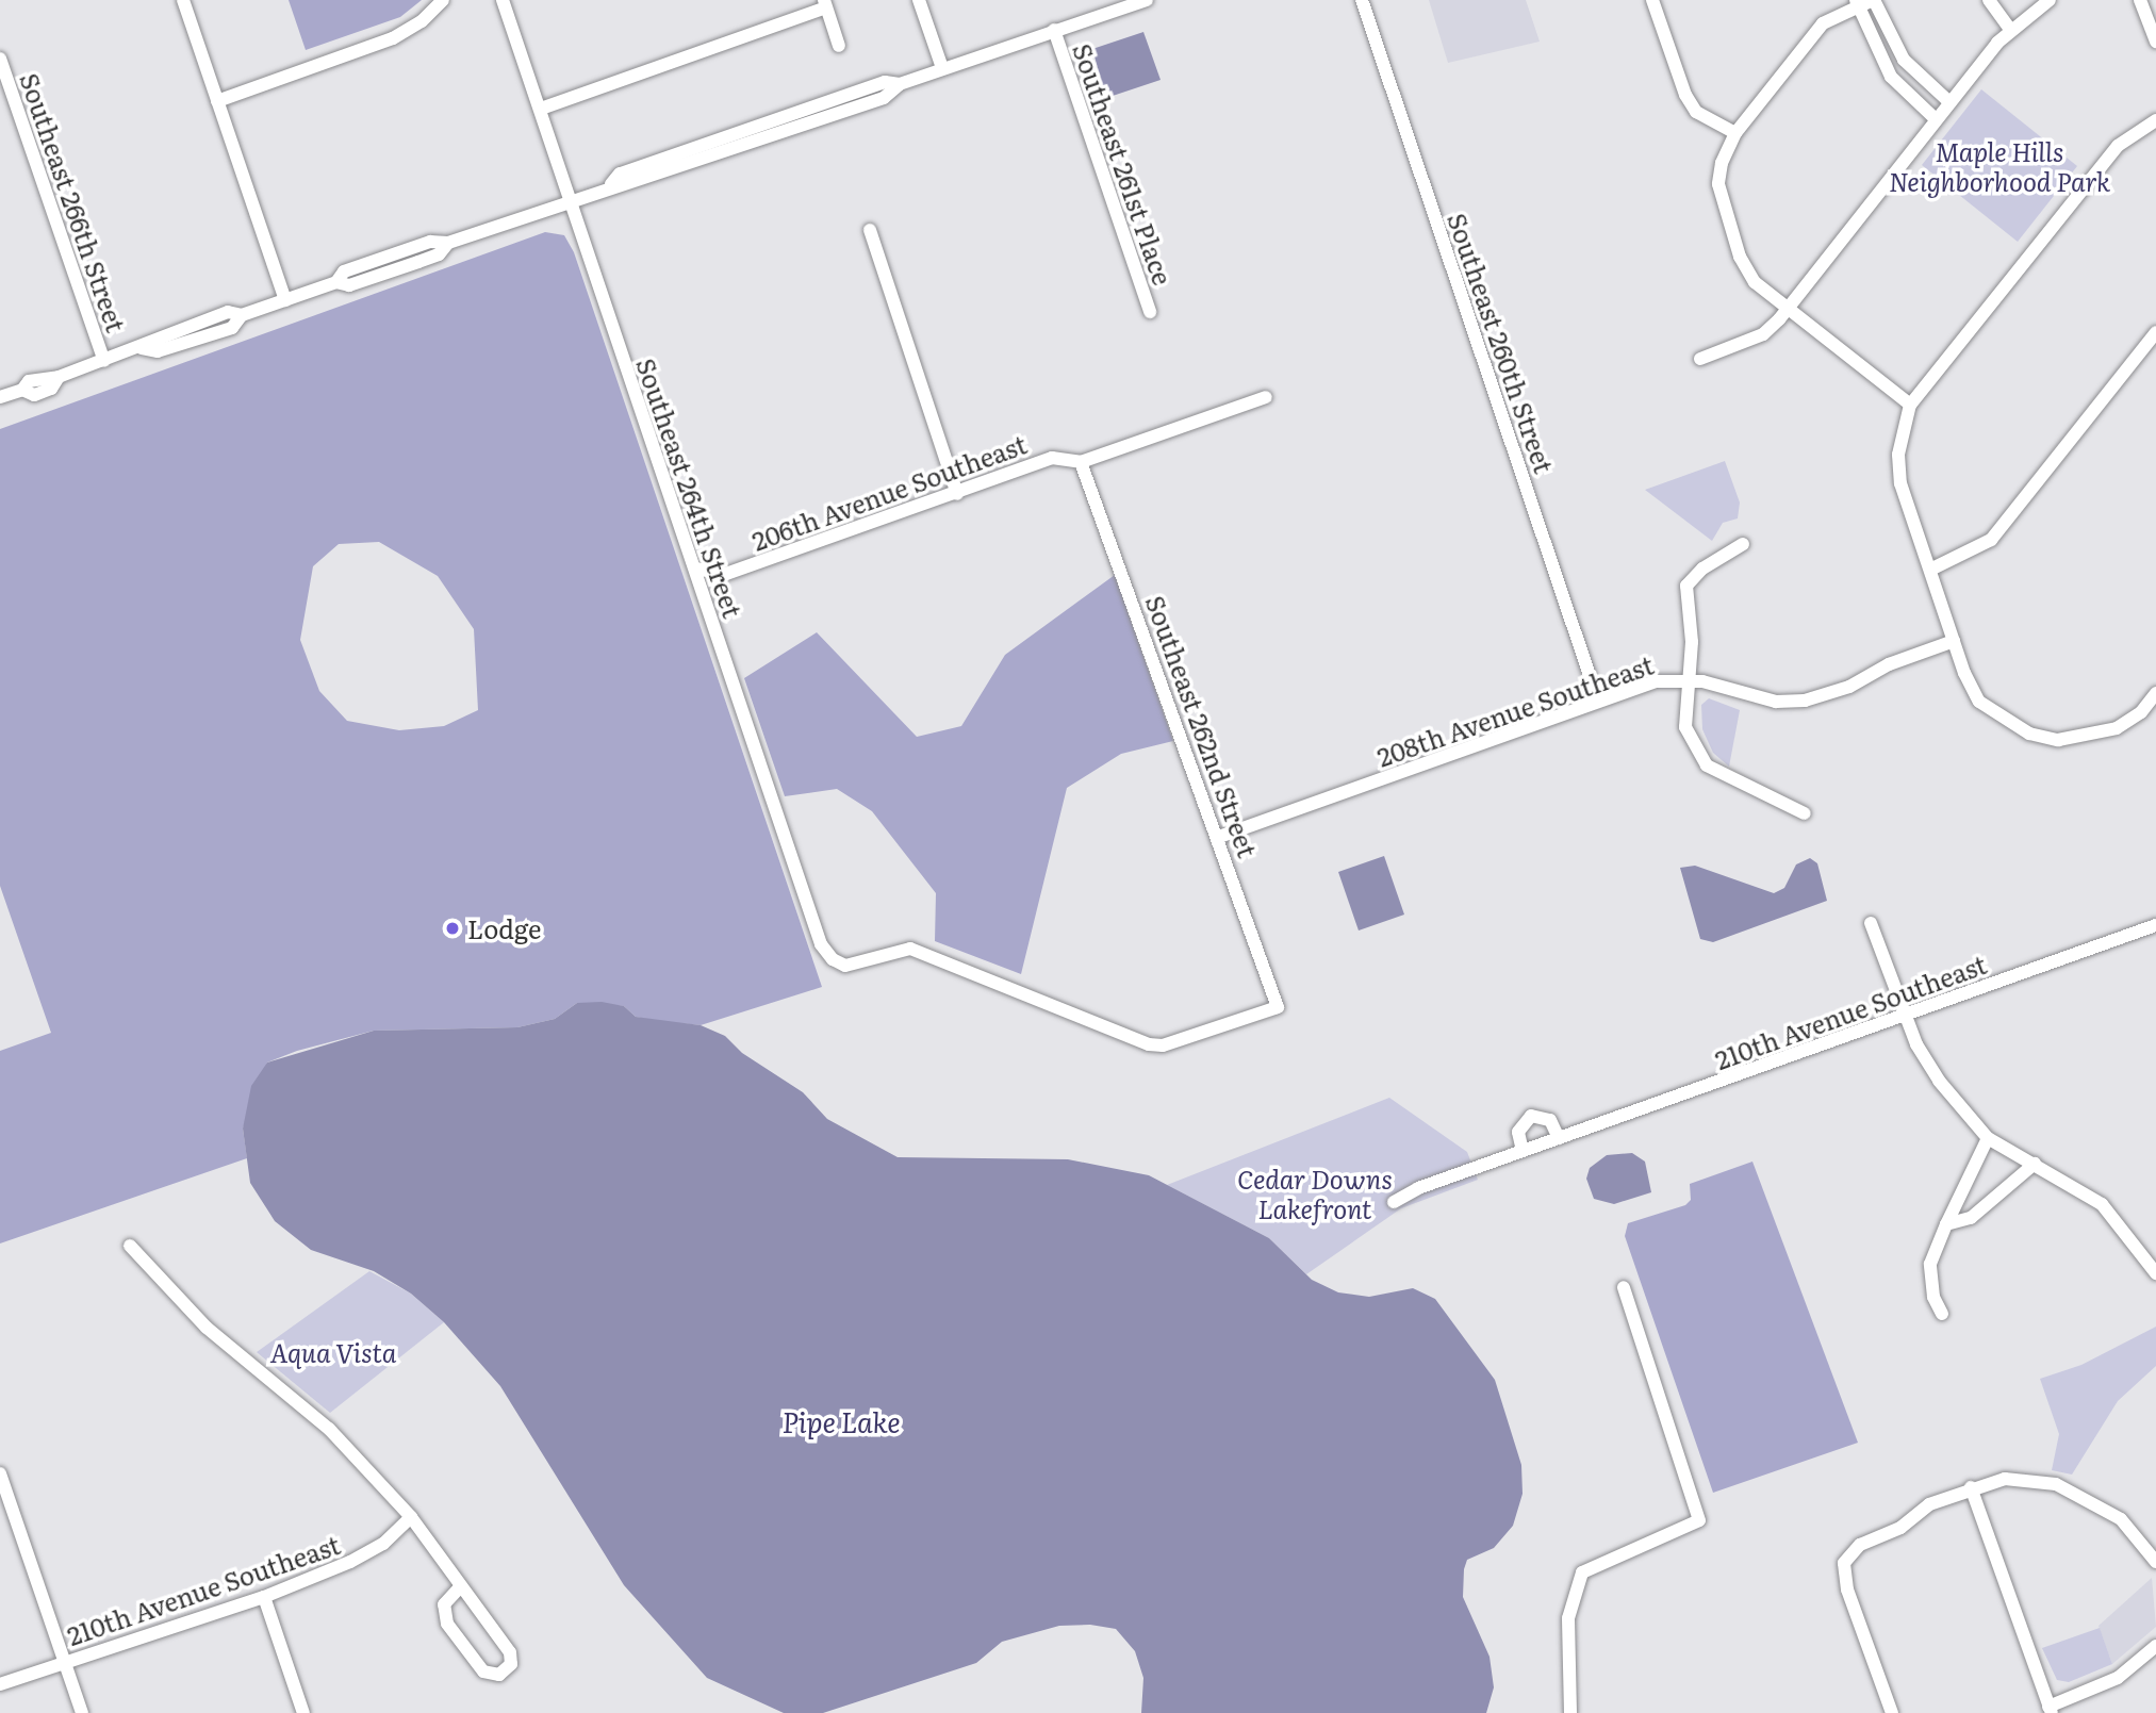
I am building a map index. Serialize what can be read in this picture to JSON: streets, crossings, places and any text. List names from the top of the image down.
{
  "streets": {
    "street": [
      "Southeast 261st Place",
      "Southeast 266th Street",
      "Southeast 260th Street",
      "Southeast 264th Street",
      "206th Avenue Southeast",
      "208th Avenue Southeast",
      "Southeast 262nd Street",
      "210th Avenue Southeast"
    ]
  },
  "crossings": [
    ["Southeast 260th Street", "208th Avenue Southeast"],
    ["Southeast 264th Street", "206th Avenue Southeast"],
    ["Southeast 264th Street", "Southeast 262nd Street"],
    ["206th Avenue Southeast", "Southeast 262nd Street"],
    ["208th Avenue Southeast", "Southeast 262nd Street"]
  ],
  "water": ["Pipe Lake"],
  "parks": ["Maple Hills Neighborhood Park", "Cedar Downs Lakefront", "Aqua Vista"],
  "places": ["Lodge"]
}
